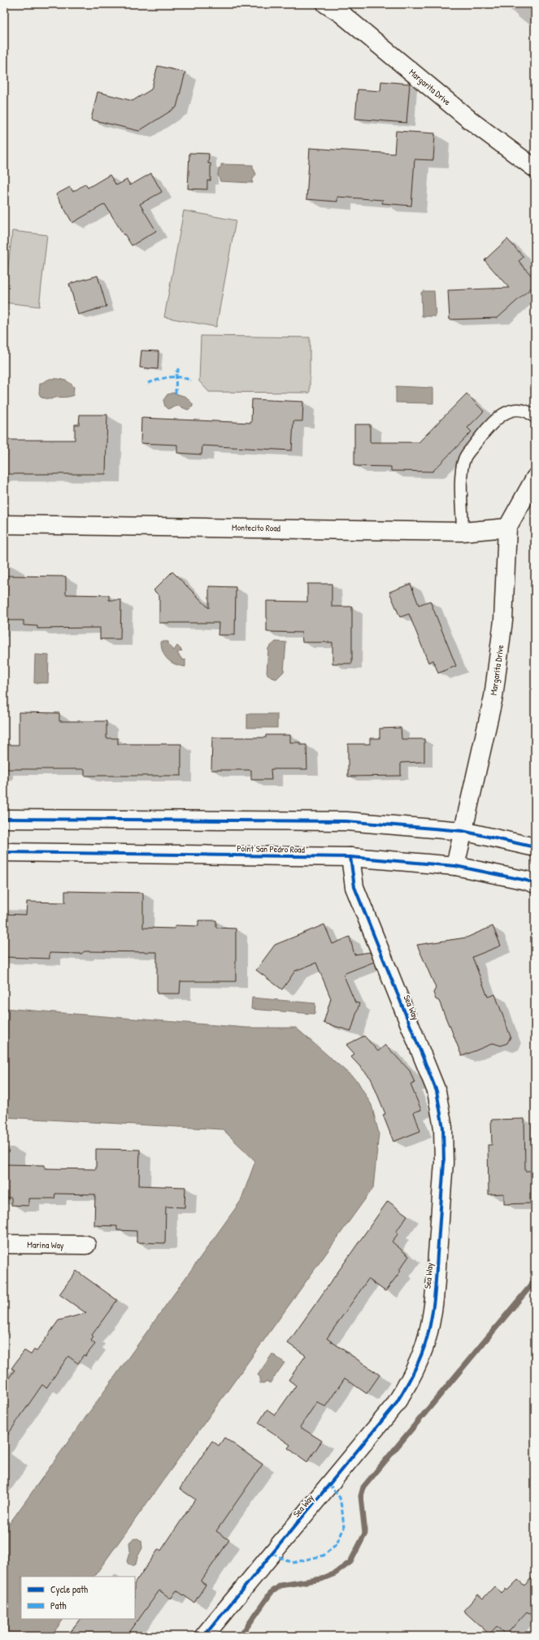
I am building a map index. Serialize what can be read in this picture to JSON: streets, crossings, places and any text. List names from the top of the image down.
{
  "streets": {
    "street": [
      "Margarita Drive",
      "Montecito Road",
      "Point San Pedro Road",
      "Sea Way",
      "Marina Way"
    ]
  },
  "crossings": [
    ["Margarita Drive", "Montecito Road"],
    ["Margarita Drive", "Point San Pedro Road"],
    ["Point San Pedro Road", "Sea Way"]
  ],
  "legend": ["Cycle path", "Path"]
}
